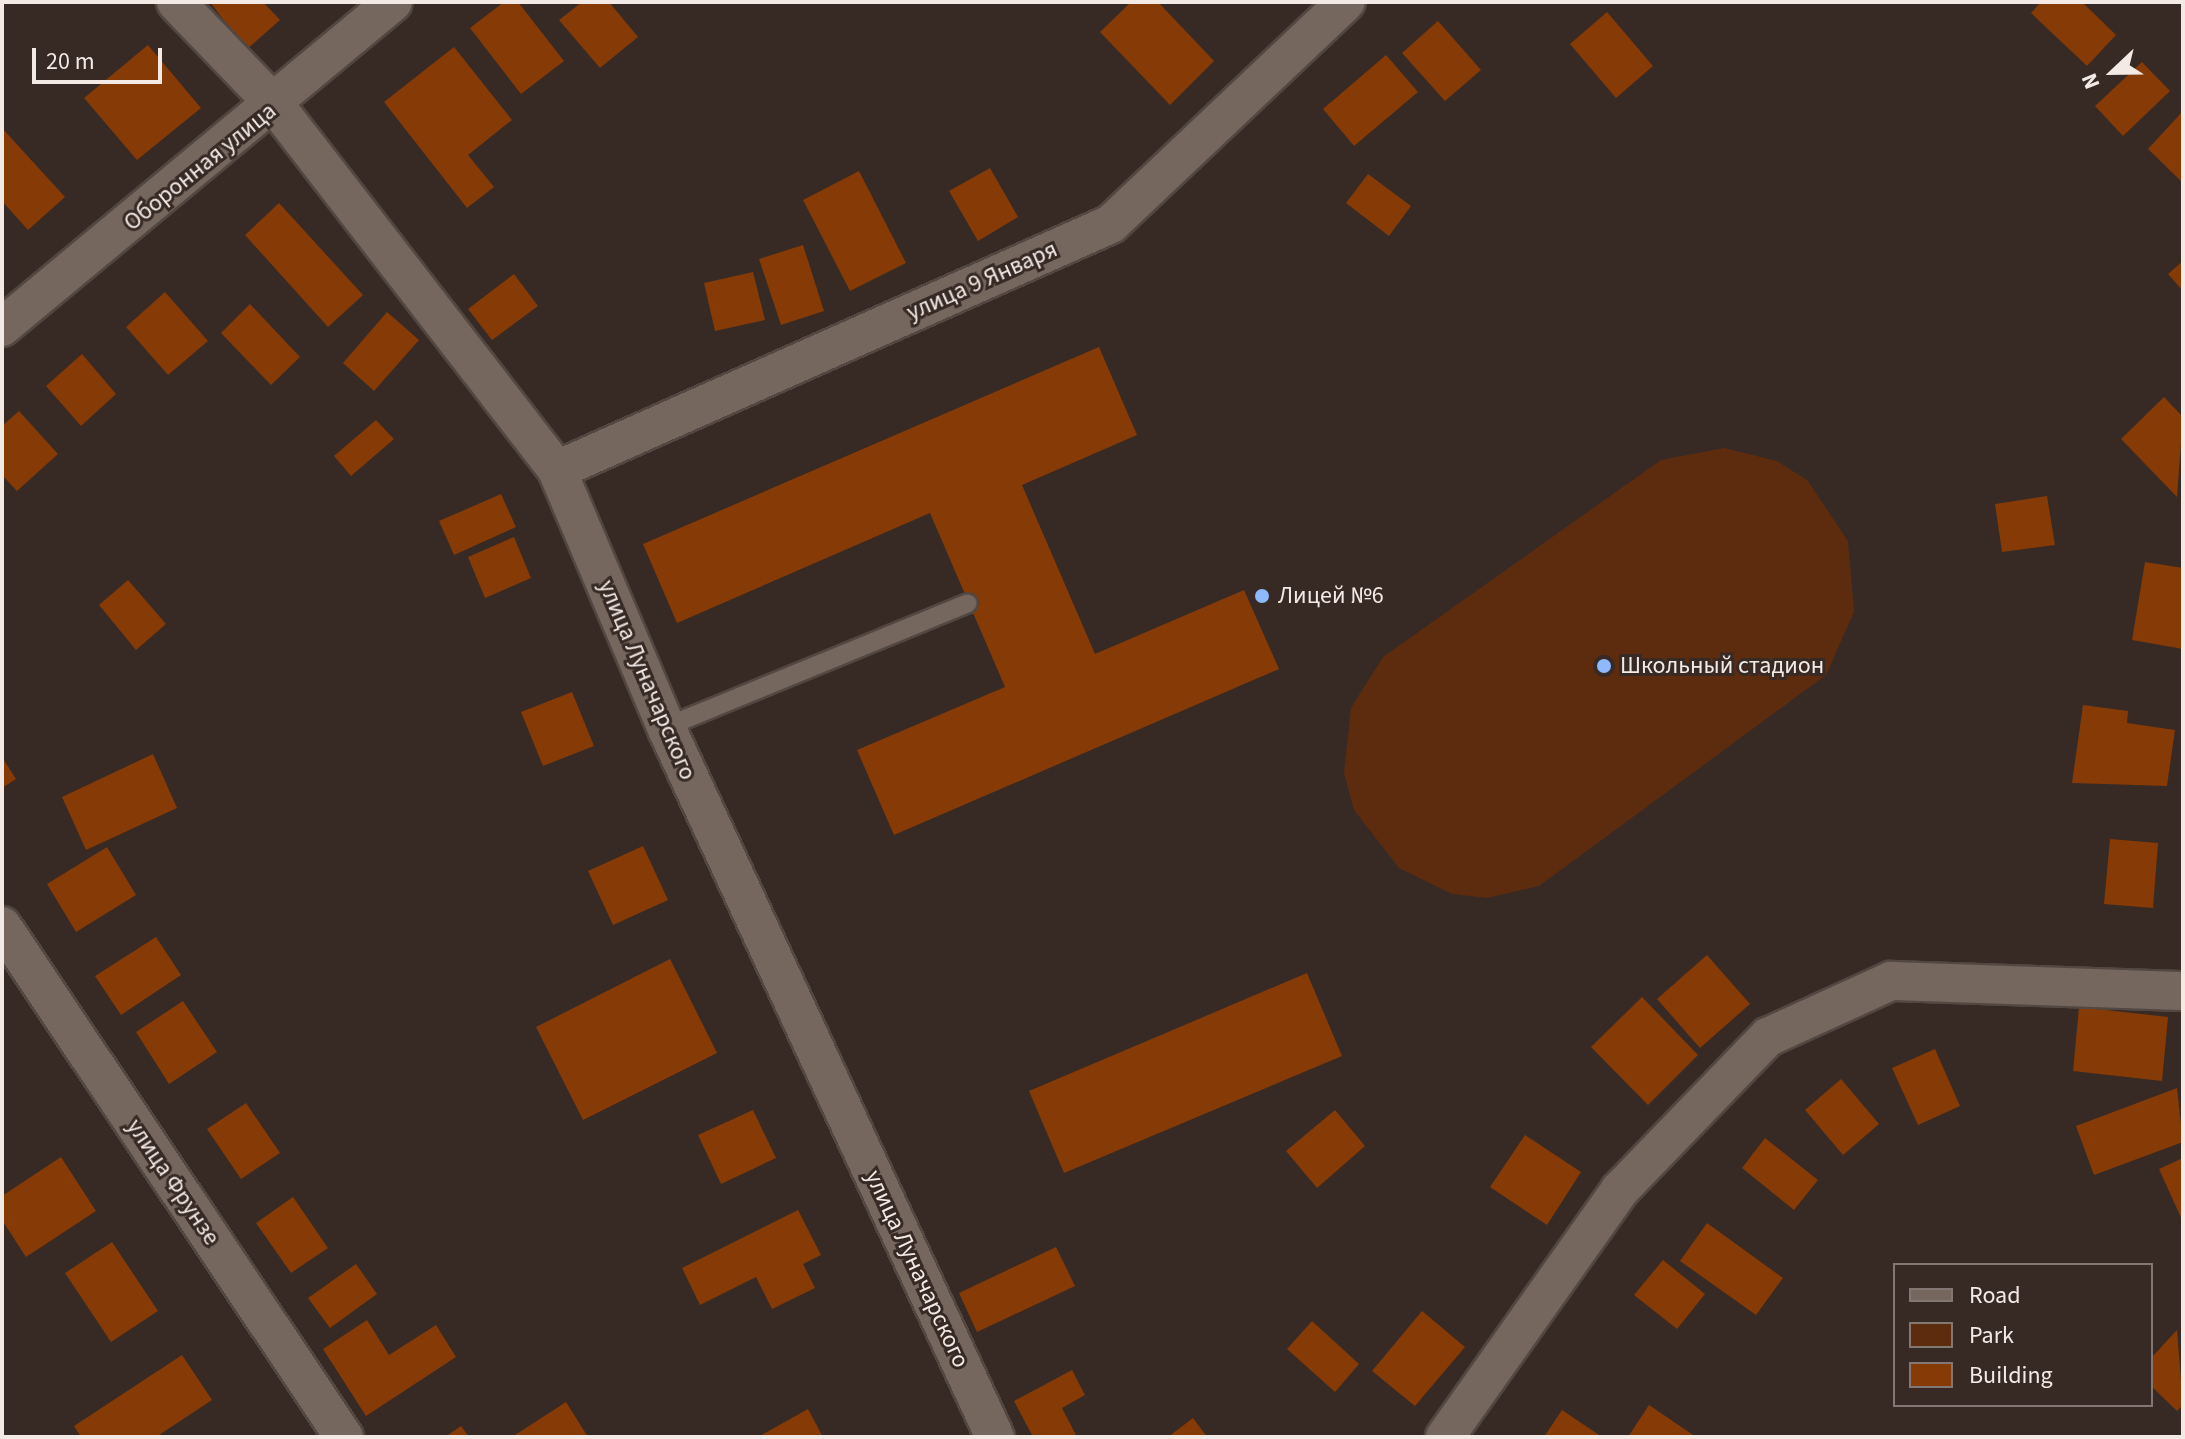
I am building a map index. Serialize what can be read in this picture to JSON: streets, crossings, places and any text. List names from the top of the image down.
{
  "streets": {
    "street": [
      "Оборонная улица",
      "улица 9 Января",
      "улица Луначарского",
      "улица Фрунзе"
    ]
  },
  "crossings": [
    ["Оборонная улица", "улица Луначарского"],
    ["улица 9 Января", "улица Луначарского"]
  ],
  "places": ["Лицей №6", "Школьный стадион"],
  "legend": ["Road", "Park", "Building"],
  "scale_bar": "20 m",
  "north": "left"
}
